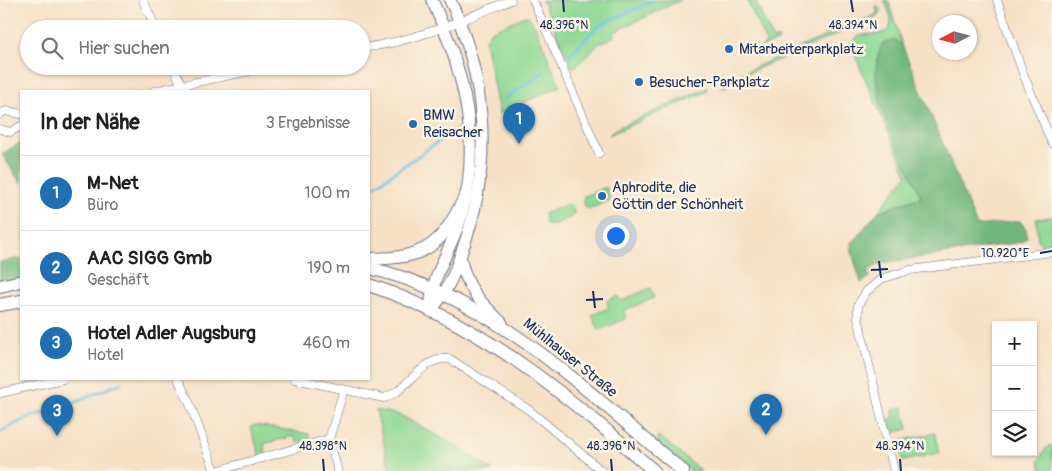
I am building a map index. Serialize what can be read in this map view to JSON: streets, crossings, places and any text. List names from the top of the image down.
{
  "streets": {
    "main road": ["Mühlhauser Straße"]
  },
  "places": [
    "Mitarbeiterparkplatz",
    "Besucher-Parkplatz",
    "BMW Reisacher",
    "Aphrodite, die Göttin der Schönheit"
  ],
  "north": "left",
  "page": {
    "search": "Hier suchen",
    "heading": ["In der Nähe", "3 Ergebnisse"],
    "pins": ["1", "2", "3"],
    "list": [
      {
        "mark": "1",
        "name": "M-Net",
        "note": "Büro",
        "value": "100 m"
      },
      {
        "mark": "2",
        "name": "AAC SIGG Gmb",
        "note": "Geschäft",
        "value": "190 m"
      },
      {
        "mark": "3",
        "name": "Hotel Adler Augsburg",
        "note": "Hotel",
        "value": "460 m"
      }
    ],
    "map_buttons": ["+", "−"]
  },
  "coordinates": [
    "48.396°N",
    "48.394°N",
    "10.920°E",
    "48.398°N"
  ]
}
